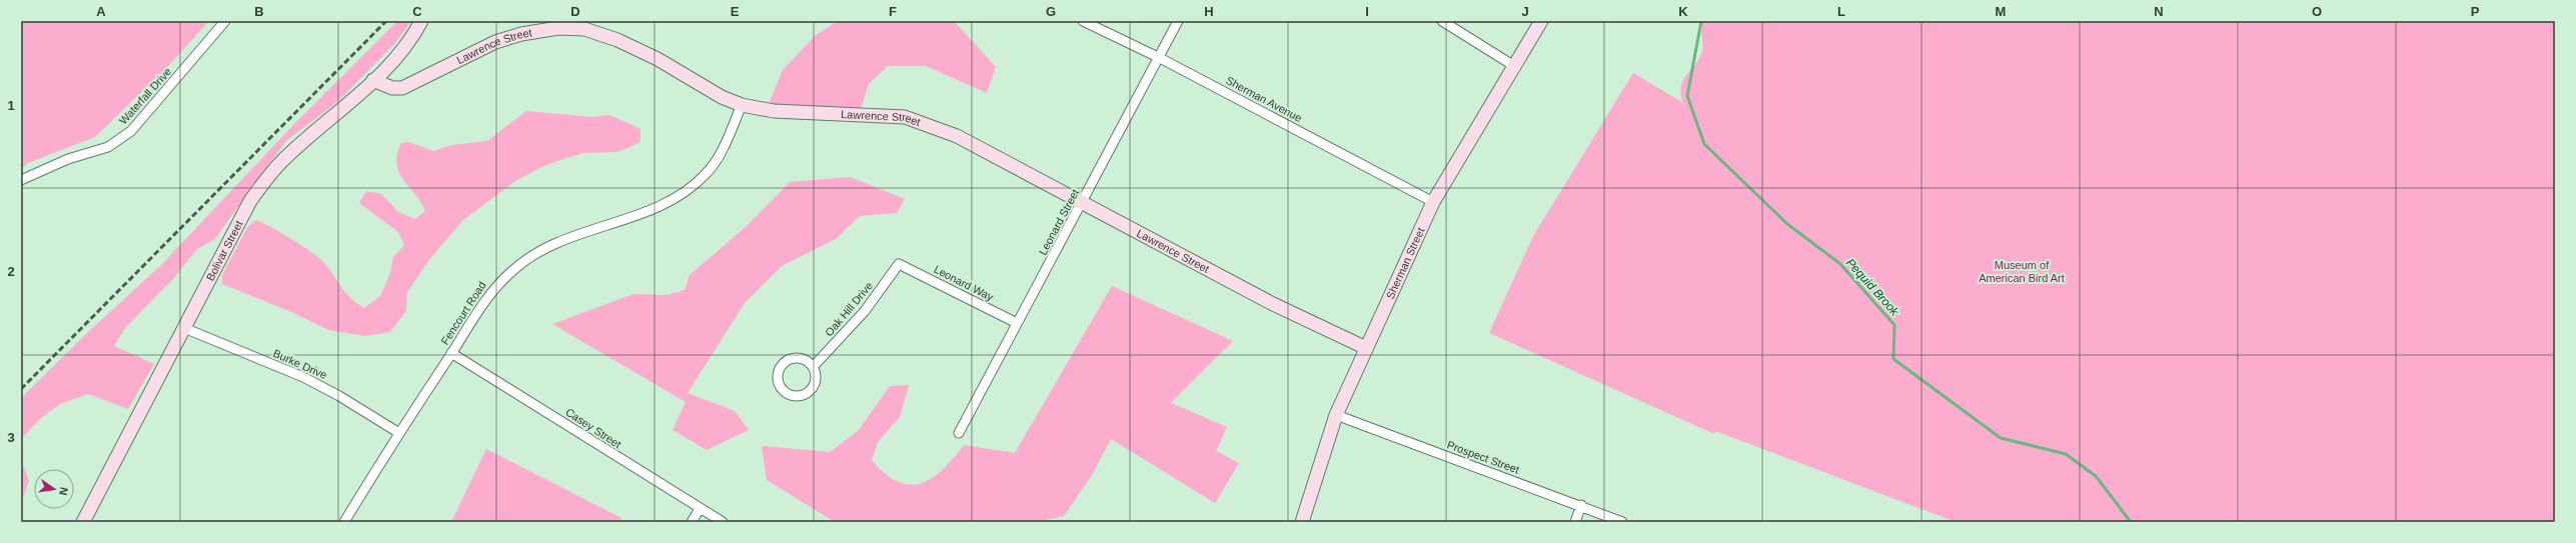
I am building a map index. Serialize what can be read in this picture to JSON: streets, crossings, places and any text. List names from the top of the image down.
{
  "streets": {
    "street": [
      "Lawrence Street",
      "Waterfall Drive",
      "Sherman Avenue",
      "Leonard Street",
      "Bolivar Street",
      "Sherman Street",
      "Leonard Way",
      "Oak Hill Drive",
      "Fencourt Road",
      "Burke Drive",
      "Casey Street",
      "Prospect Street"
    ]
  },
  "crossings": [
    ["Lawrence Street", "Leonard Street"],
    ["Lawrence Street", "Bolivar Street"],
    ["Lawrence Street", "Sherman Street"],
    ["Lawrence Street", "Fencourt Road"],
    ["Sherman Avenue", "Leonard Street"],
    ["Sherman Avenue", "Sherman Street"],
    ["Leonard Street", "Leonard Way"],
    ["Bolivar Street", "Burke Drive"],
    ["Sherman Street", "Prospect Street"],
    ["Leonard Way", "Oak Hill Drive"],
    ["Fencourt Road", "Burke Drive"],
    ["Fencourt Road", "Casey Street"]
  ],
  "water": ["Pequid Brook"],
  "parks": ["Museum of American Bird Art"],
  "north": "right",
  "grid": {
    "columns": [
      "A",
      "B",
      "C",
      "D",
      "E",
      "F",
      "G",
      "H",
      "I",
      "J",
      "K",
      "L",
      "M",
      "N",
      "O",
      "P"
    ],
    "rows": ["1", "2", "3"]
  }
}
